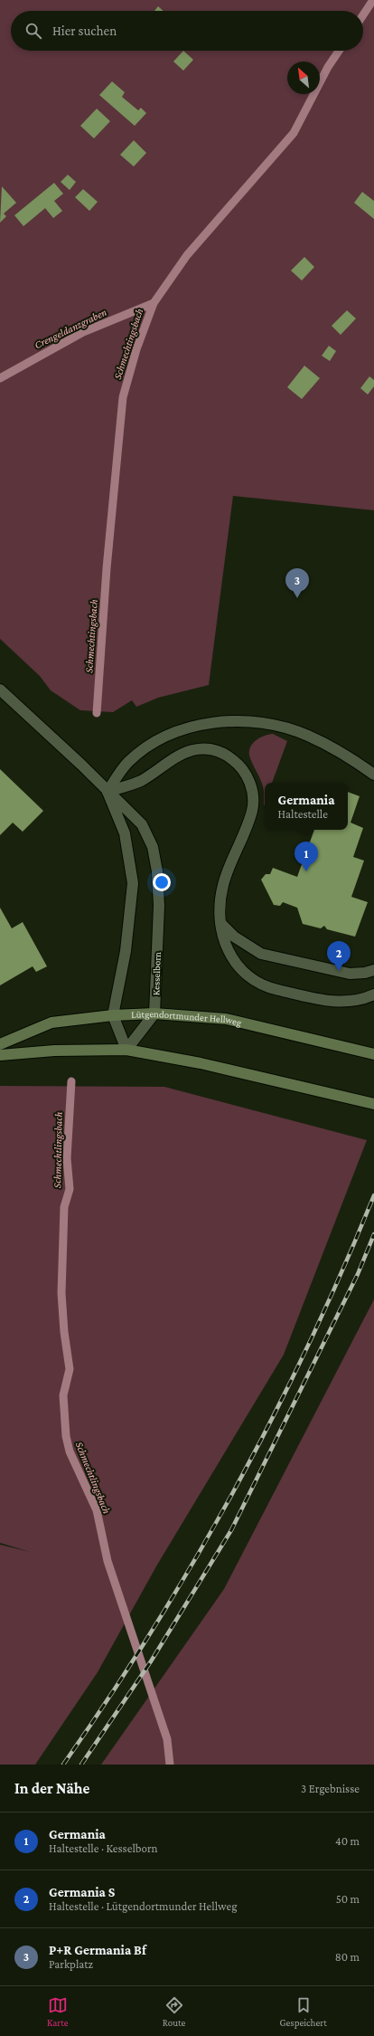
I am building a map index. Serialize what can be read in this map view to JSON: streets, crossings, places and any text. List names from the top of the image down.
{
  "streets": {
    "main road": ["Lütgendortmunder Hellweg"],
    "street": ["Kesselborn"]
  },
  "crossings": [
    ["Kesselborn", "Lütgendortmunder Hellweg"]
  ],
  "water": ["Crengeldanzgraben", "Schmechtingsbach", "Schmechtlingsbach"],
  "north": "top left",
  "page": {
    "search": "Hier suchen",
    "pins": ["3", "1", "2"],
    "popup": ["Germania", "Haltestelle"],
    "heading": ["In der Nähe", "3 Ergebnisse"],
    "list": [
      {
        "mark": "1",
        "name": "Germania",
        "note": "Haltestelle · Kesselborn",
        "value": "40 m"
      },
      {
        "mark": "2",
        "name": "Germania S",
        "note": "Haltestelle · Lütgendortmunder Hellweg",
        "value": "50 m"
      },
      {
        "mark": "3",
        "name": "P+R Germania Bf",
        "note": "Parkplatz",
        "value": "80 m"
      }
    ],
    "nav": ["Karte", "Route", "Gespeichert"]
  }
}
